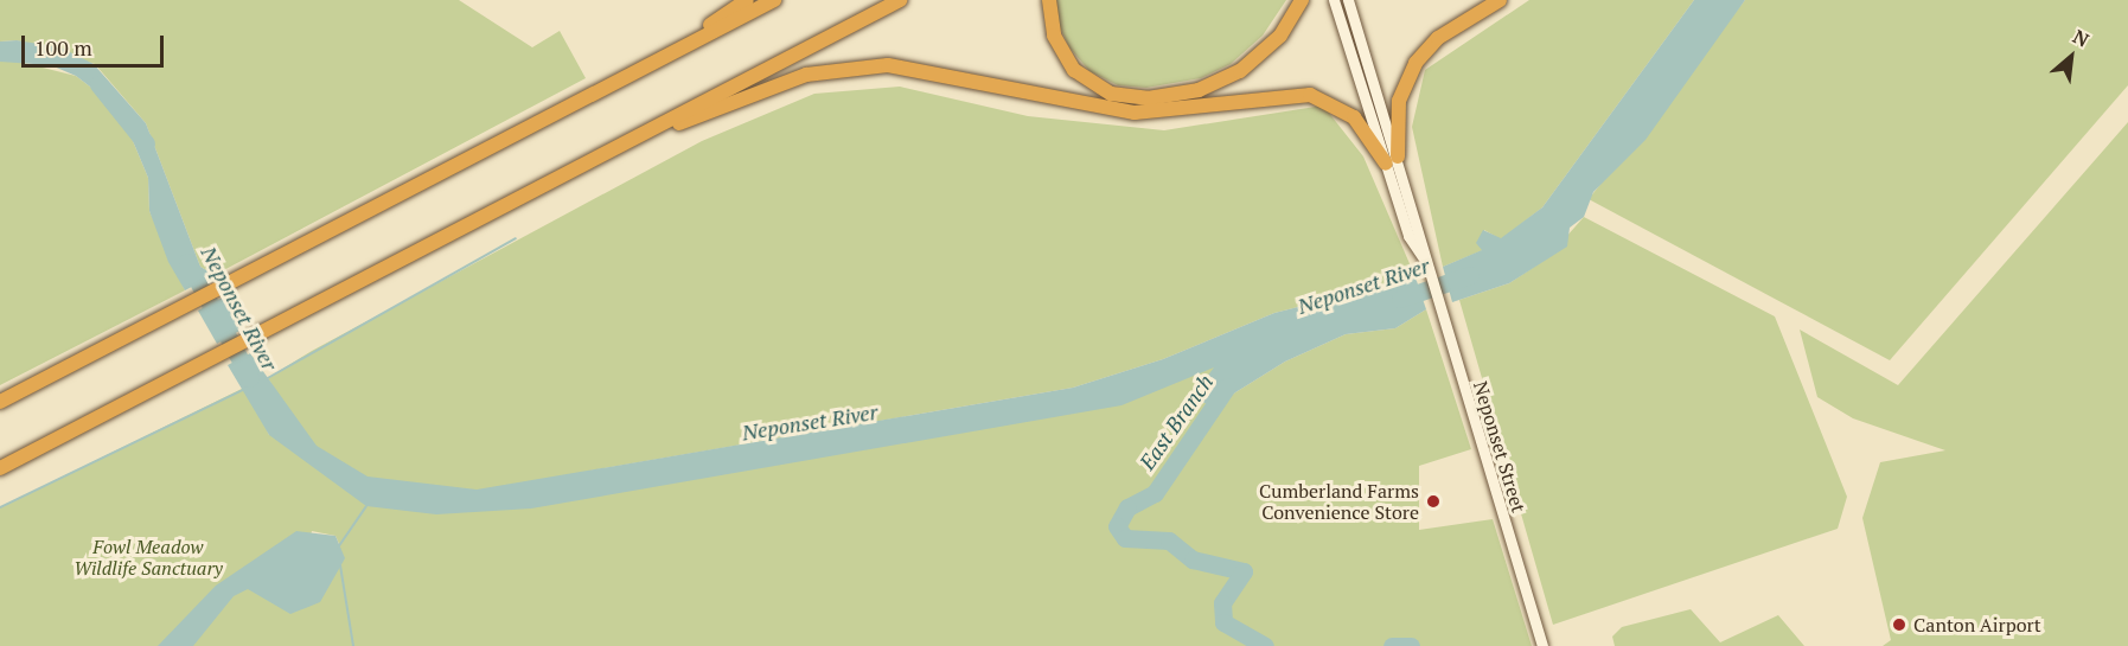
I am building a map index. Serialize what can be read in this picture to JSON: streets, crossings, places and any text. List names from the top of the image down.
{
  "streets": {
    "main road": ["Neponset Street"]
  },
  "water": ["Neponset River", "East Branch"],
  "parks": ["Fowl Meadow Wildlife Sanctuary"],
  "places": ["Cumberland Farms Convenience Store", "Canton Airport"],
  "scale_bar": "100 m",
  "north": "top right"
}
